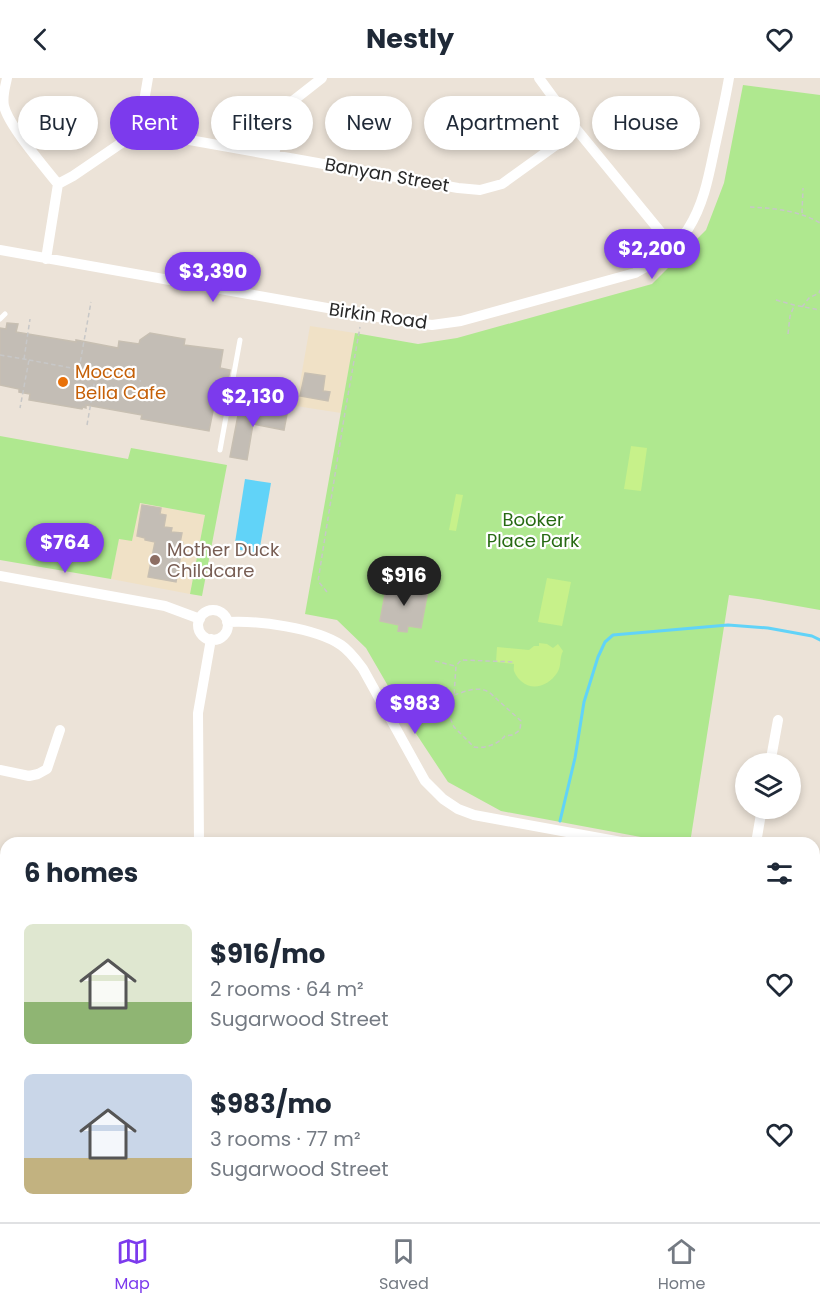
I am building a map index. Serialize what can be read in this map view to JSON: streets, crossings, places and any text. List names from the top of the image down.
{
  "streets": {
    "street": ["Banyan Street", "Birkin Road"]
  },
  "parks": ["Booker Place Park"],
  "places": ["Mocca Bella Cafe", "Mother Duck Childcare"],
  "page": {
    "header": "Nestly",
    "chip": [
      "Buy",
      "Rent",
      "Filters",
      "New",
      "Apartment",
      "House"
    ],
    "price": [
      "$2,200",
      "$3,390",
      "$2,130",
      "$764",
      "$916",
      "$983"
    ],
    "heading": "6 homes",
    "list": [
      {
        "name": "$916/mo",
        "note": "2 rooms · 64 m² · Sugarwood Street"
      },
      {
        "name": "$983/mo",
        "note": "3 rooms · 77 m² · Sugarwood Street"
      }
    ],
    "tabs": ["Map", "Saved", "Home"]
  }
}
